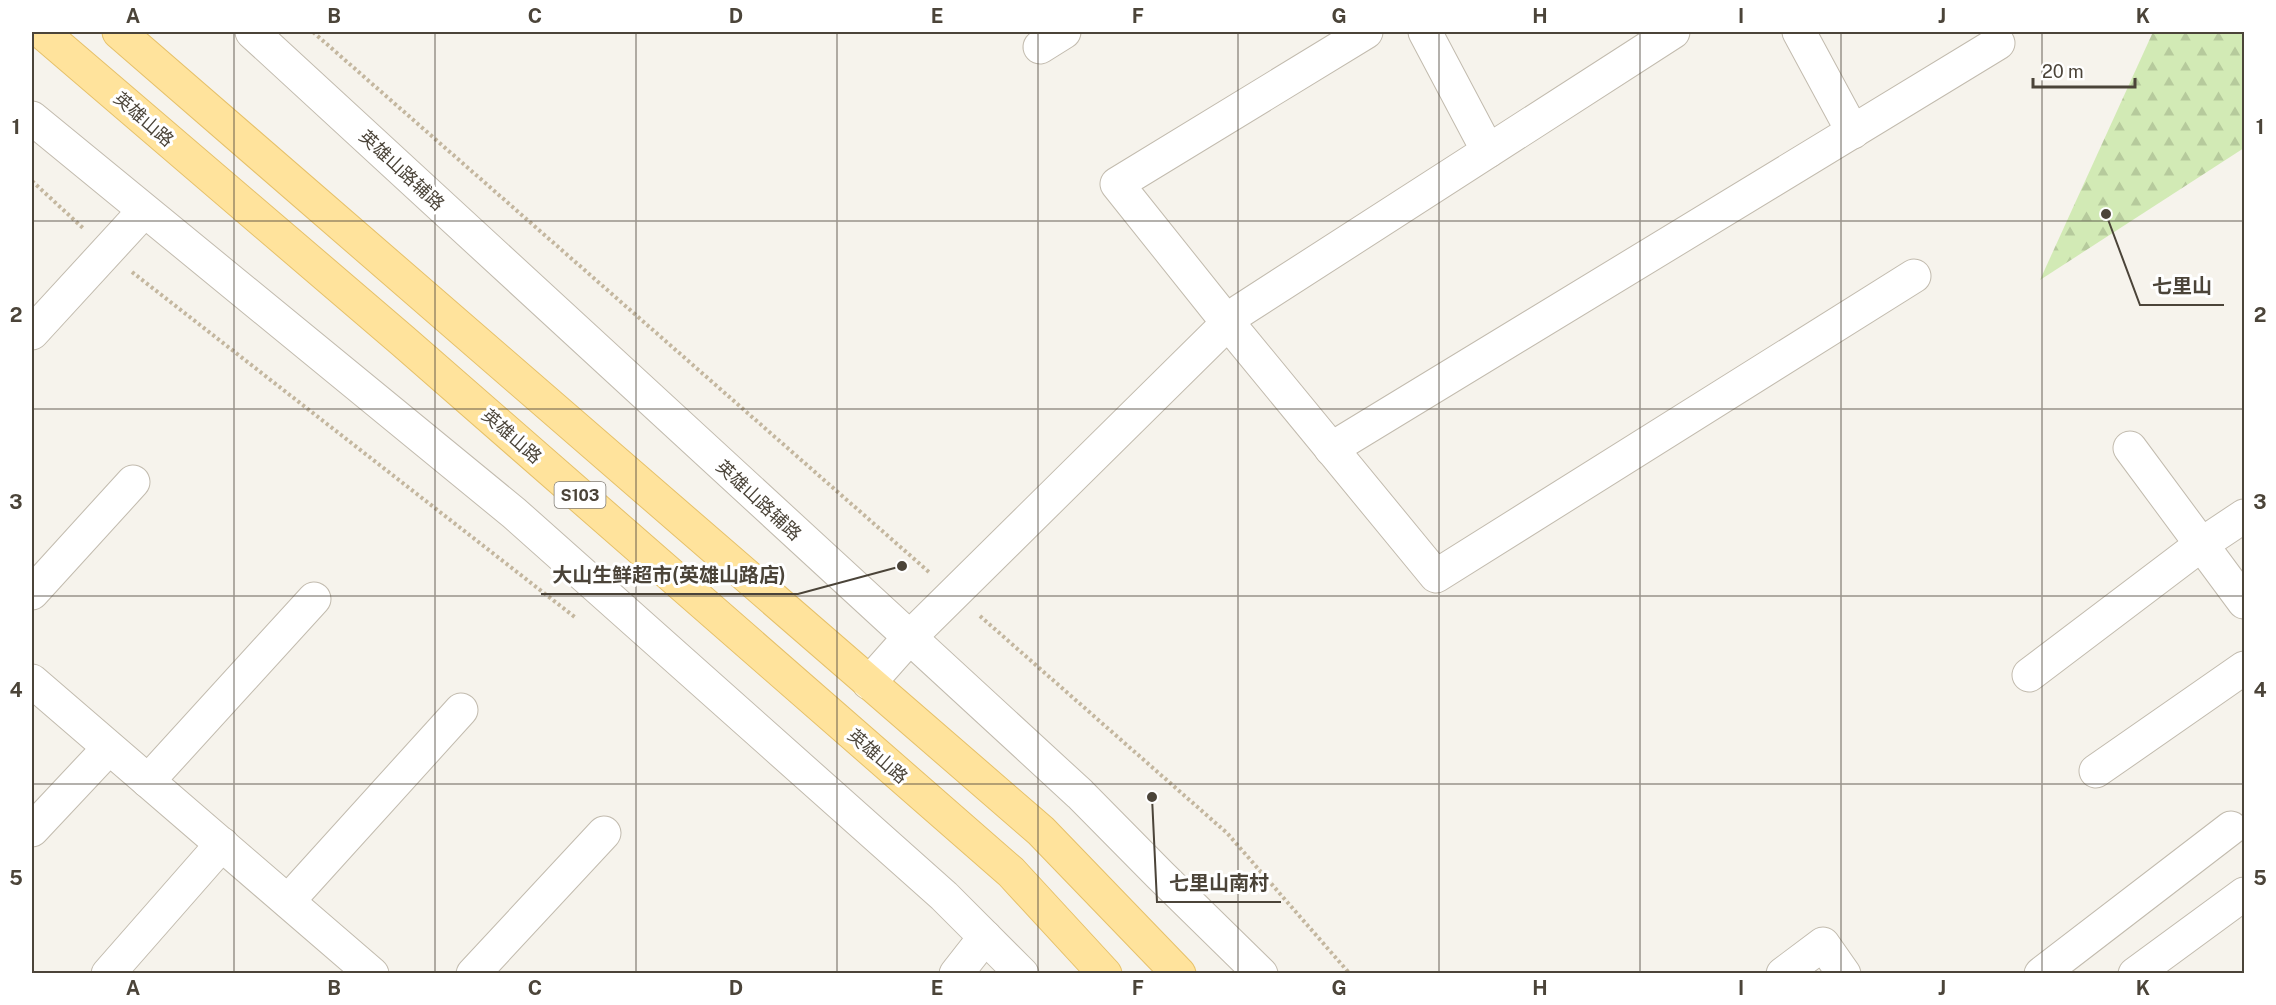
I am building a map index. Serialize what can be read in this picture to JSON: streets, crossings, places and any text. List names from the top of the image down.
{
  "streets": {
    "main road": ["英雄山路", "S103"],
    "street": ["英雄山路辅路"]
  },
  "places": ["七里山", "大山生鲜超市(英雄山路店)", "七里山南村"],
  "scale_bar": "20 m",
  "grid": {
    "columns": [
      "A",
      "B",
      "C",
      "D",
      "E",
      "F",
      "G",
      "H",
      "I",
      "J",
      "K"
    ],
    "rows": [
      "1",
      "2",
      "3",
      "4",
      "5"
    ]
  }
}
